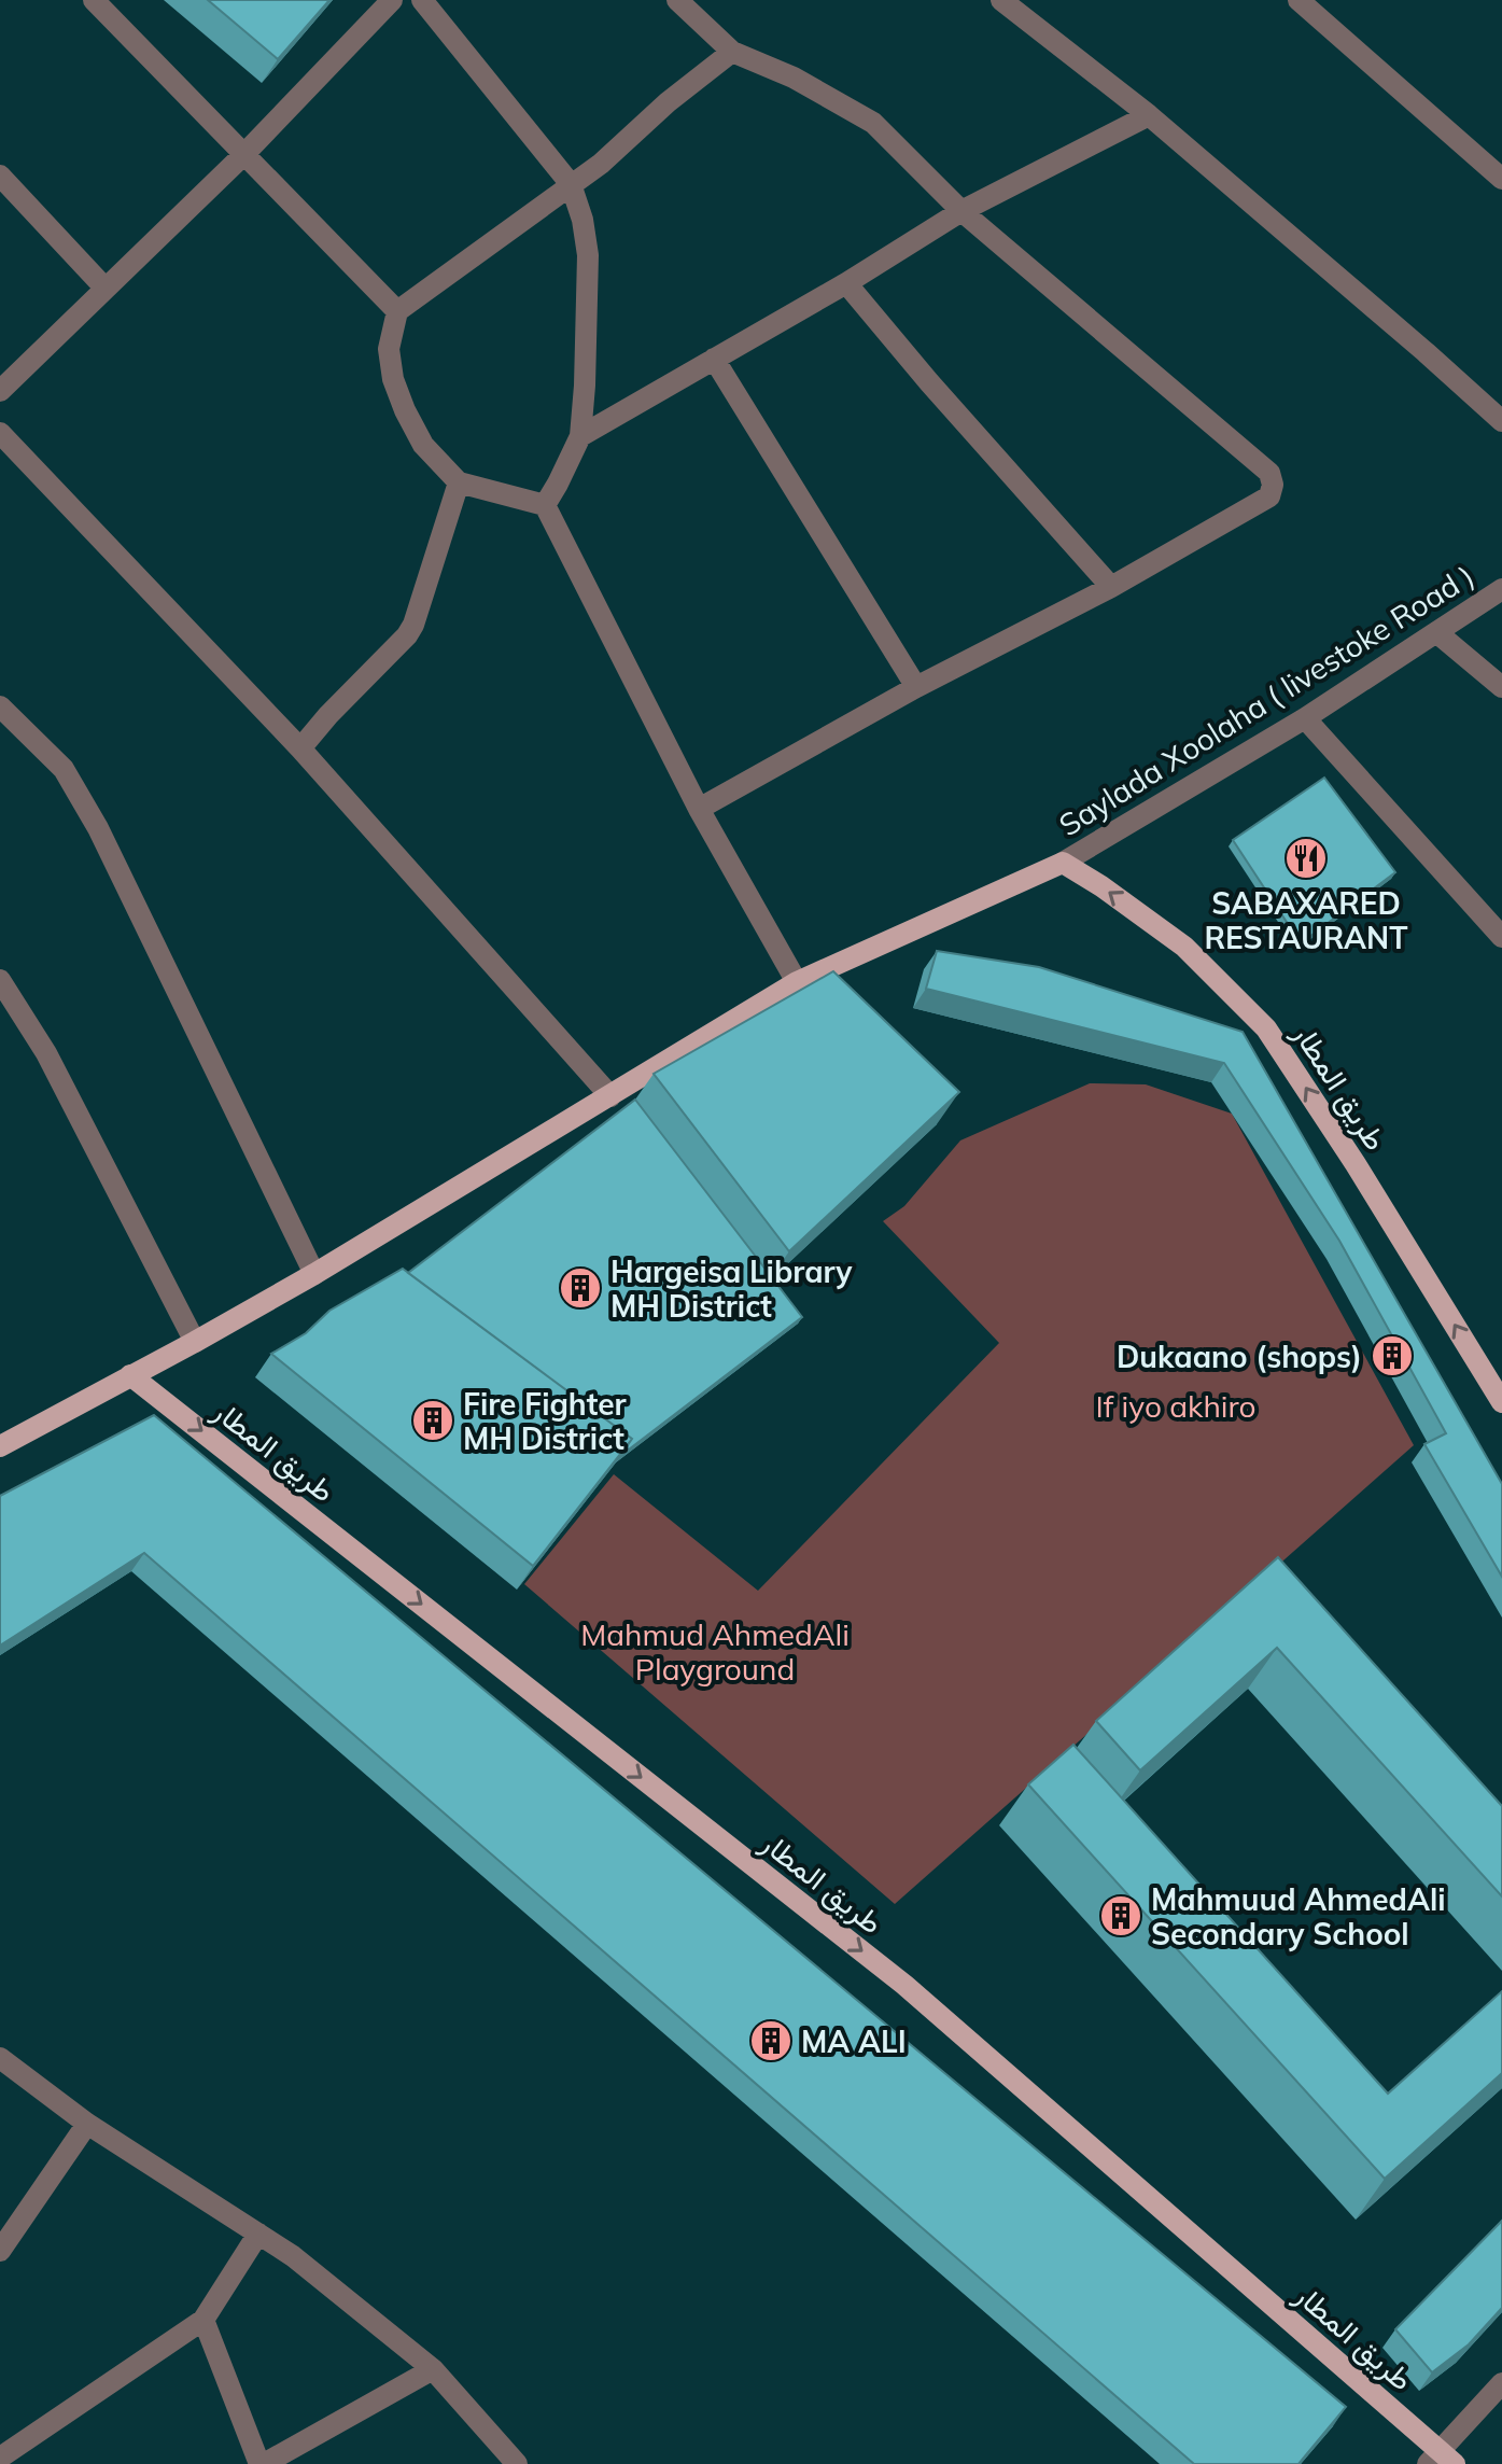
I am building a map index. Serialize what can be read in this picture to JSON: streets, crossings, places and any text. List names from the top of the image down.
{
  "streets": {
    "main road": ["طريق المطار"],
    "street": ["Saylada Xoolaha ( livestoke Road )"]
  },
  "crossings": [
    ["Saylada Xoolaha ( livestoke Road )", "طريق المطار"]
  ],
  "parks": ["If iyo akhiro", "Mahmud AhmedAli Playground"],
  "places": {
    "restaurant": ["SABAXARED RESTAURANT"],
    "building": [
      "Hargeisa Library MH District",
      "Dukaano (shops)",
      "Fire Fighter MH District",
      "Mahmuud AhmedAli Secondary School",
      "MA ALI"
    ]
  }
}
